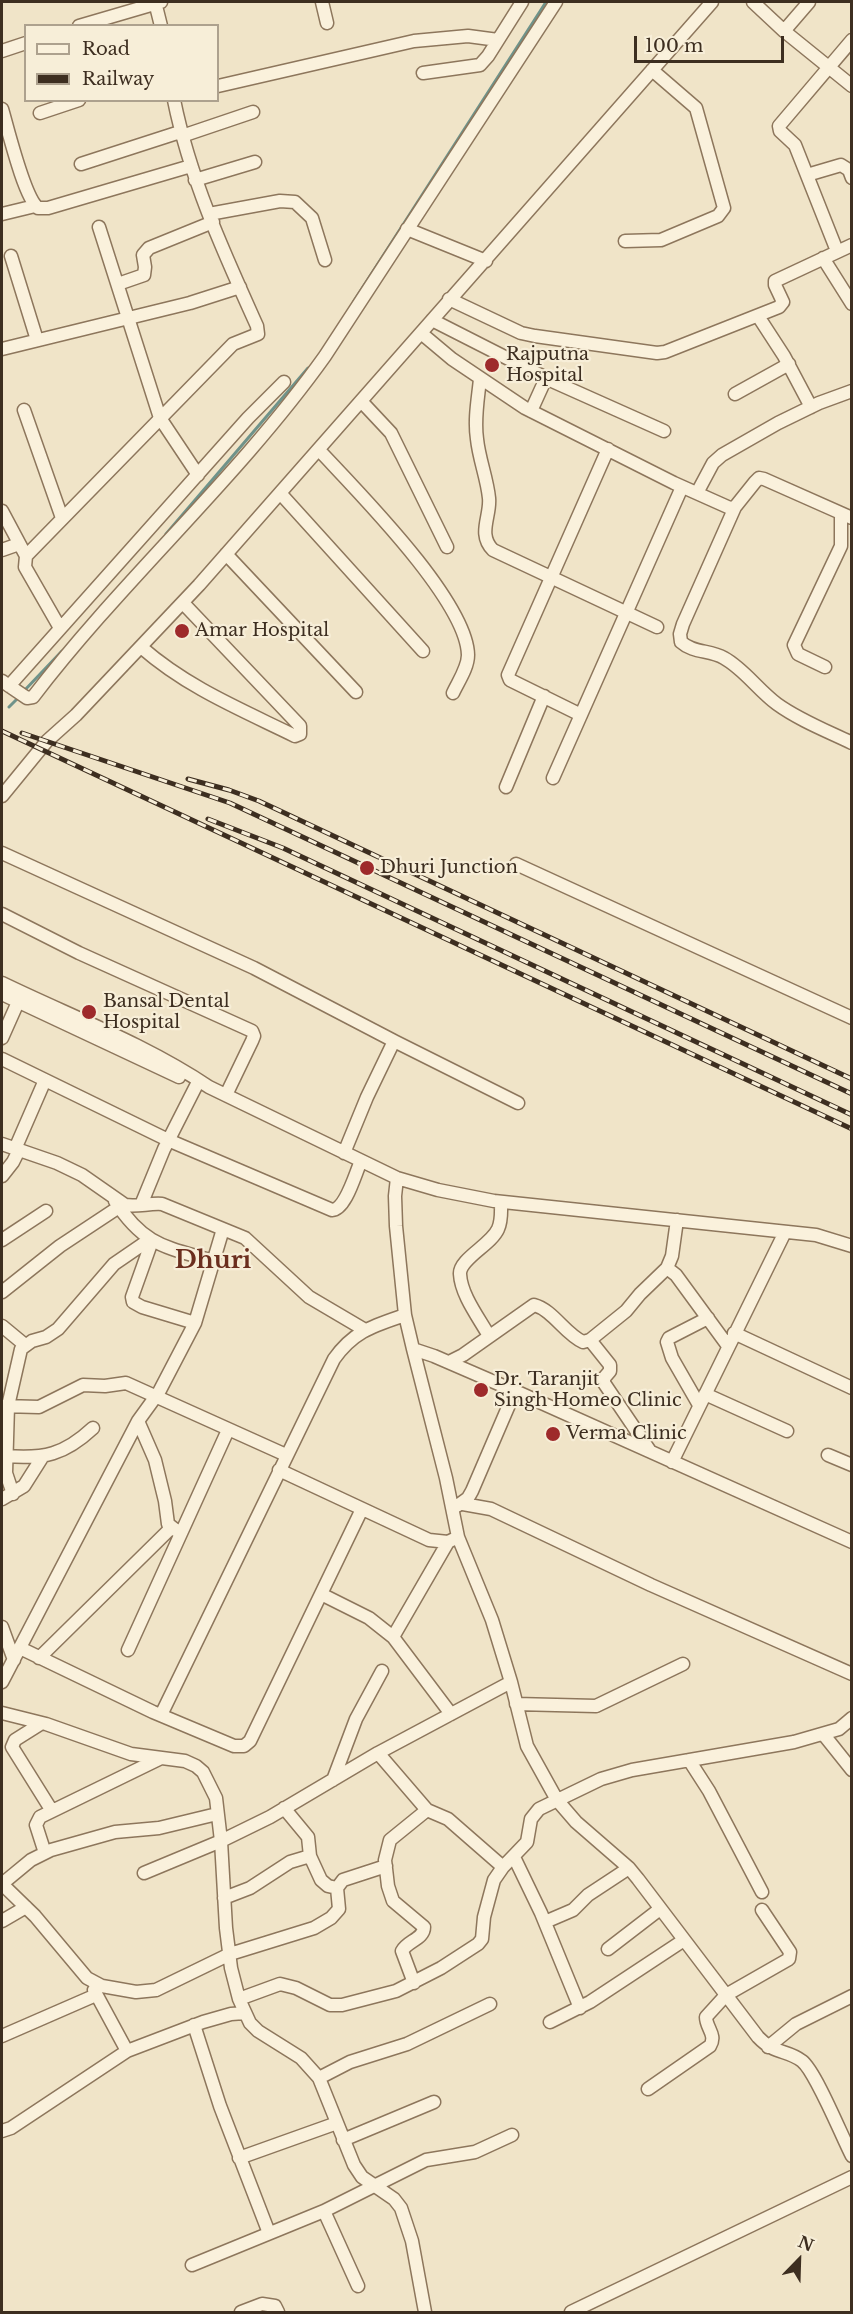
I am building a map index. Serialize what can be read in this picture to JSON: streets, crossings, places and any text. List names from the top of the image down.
{
  "districts": ["Dhuri"],
  "places": [
    "Rajputna Hospital",
    "Amar Hospital",
    "Dhuri Junction",
    "Bansal Dental Hospital",
    "Dr. Taranjit Singh Homeo Clinic",
    "Verma Clinic"
  ],
  "legend": ["Road", "Railway"],
  "scale_bar": "100 m",
  "north": "top right"
}
